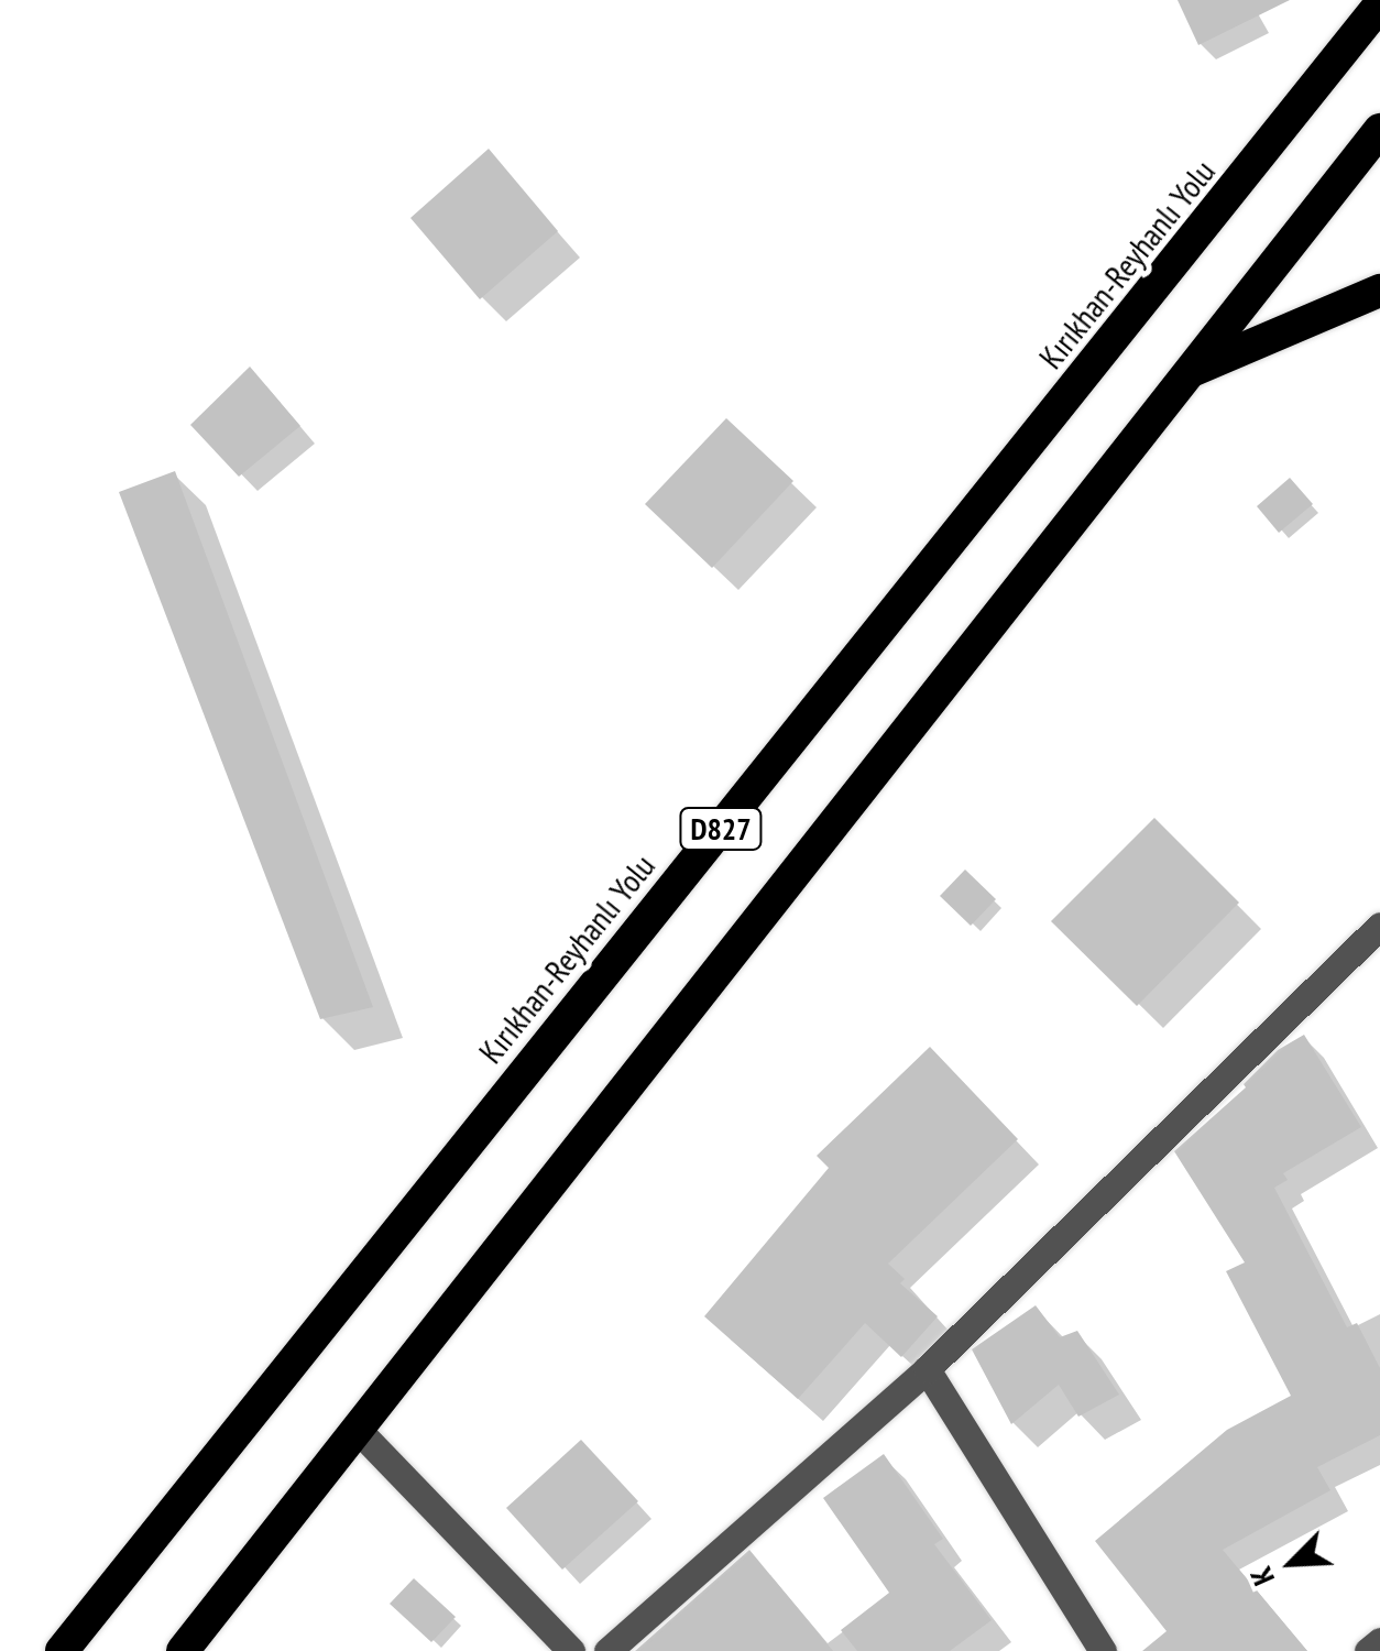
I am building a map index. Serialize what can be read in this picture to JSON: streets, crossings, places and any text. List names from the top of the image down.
{
  "streets": {
    "highway": ["Kırıkhan-Reyhanlı Yolu", "D827"]
  },
  "north": "bottom left"
}
